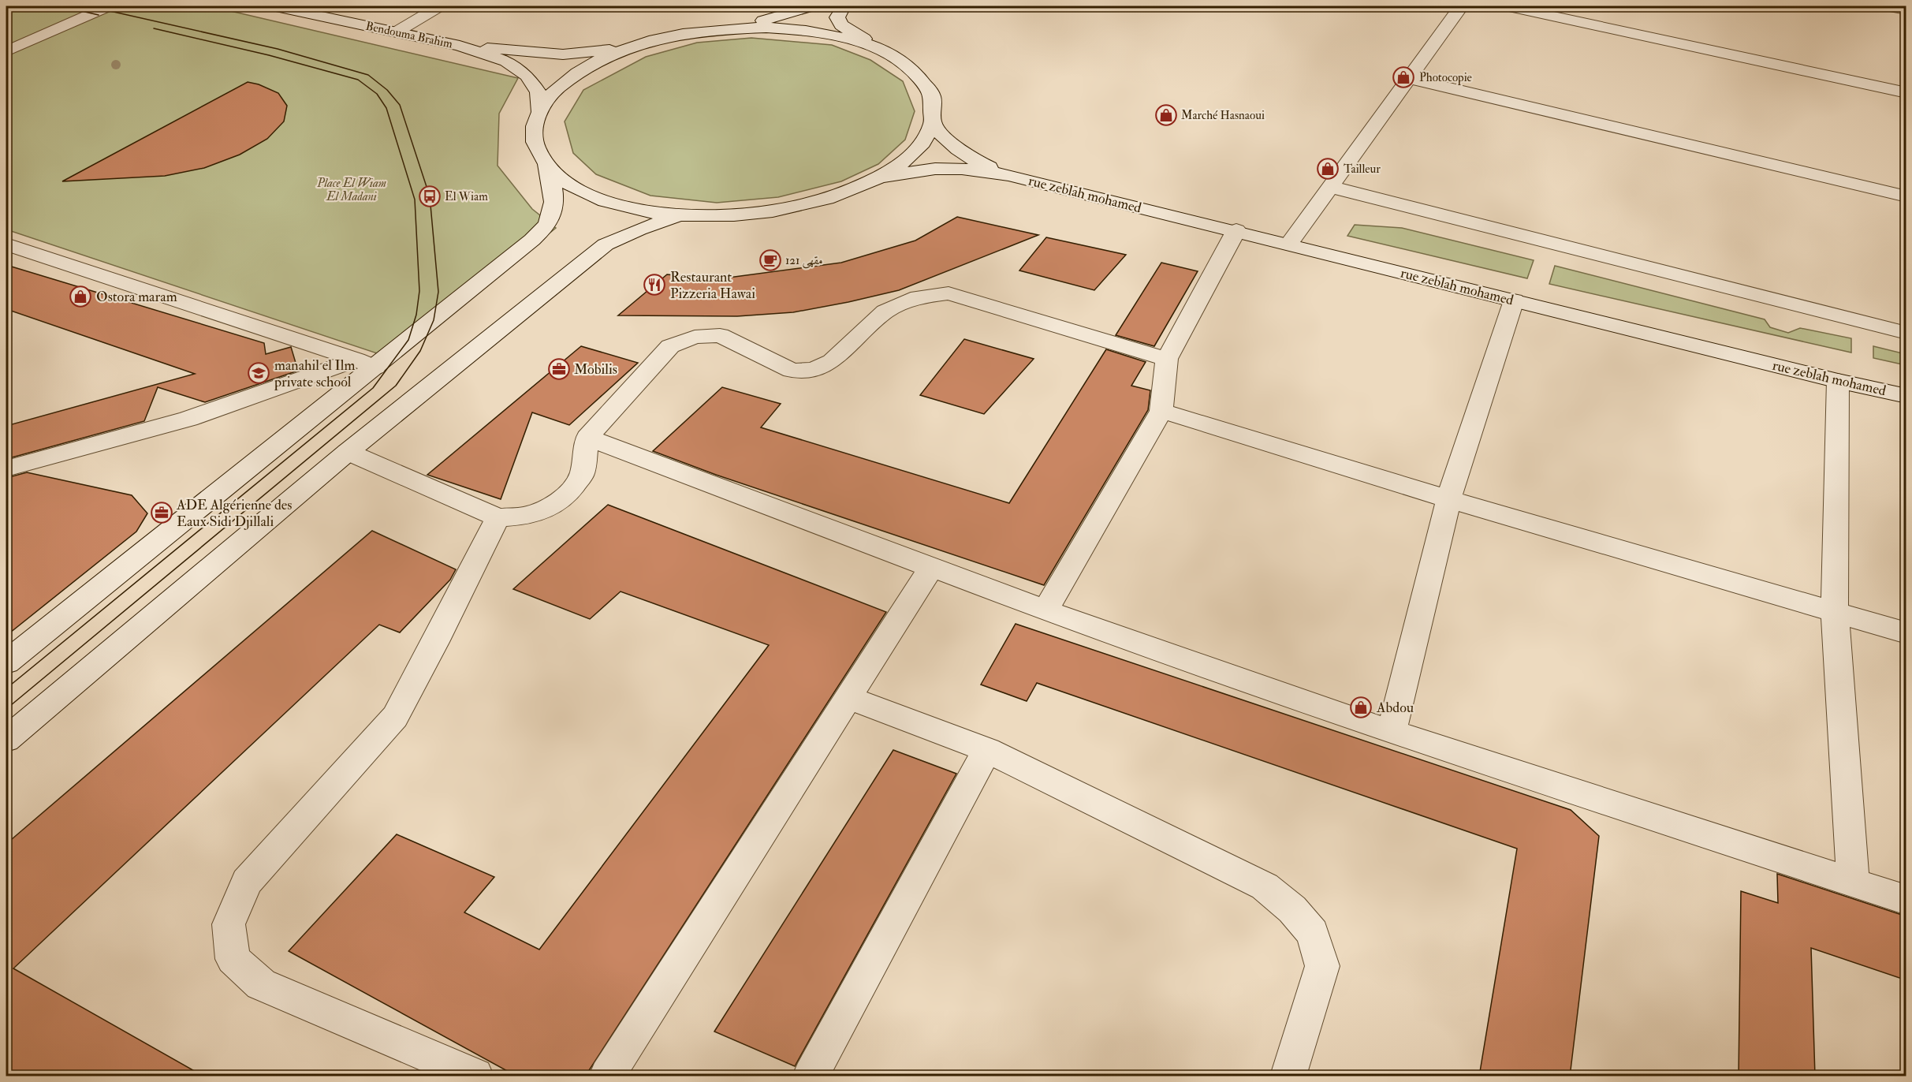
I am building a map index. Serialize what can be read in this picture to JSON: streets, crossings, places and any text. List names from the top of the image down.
{
  "streets": {
    "street": ["Bendouma Brahim", "rue zeblah mohamed"]
  },
  "parks": ["Place El Wiam El Madani"],
  "places": {
    "shop": [
      "Photocopie",
      "Marché Hasnaoui",
      "Tailleur",
      "Ostora maram",
      "Abdou"
    ],
    "bus stop": ["El Wiam"],
    "cafe": ["مقهى 121"],
    "restaurant": ["Restaurant Pizzeria Hawai"],
    "office": ["Mobilis", "ADE Algérienne des Eaux Sidi Djillali"],
    "school or university": ["manahil el Ilm private school"]
  }
}
